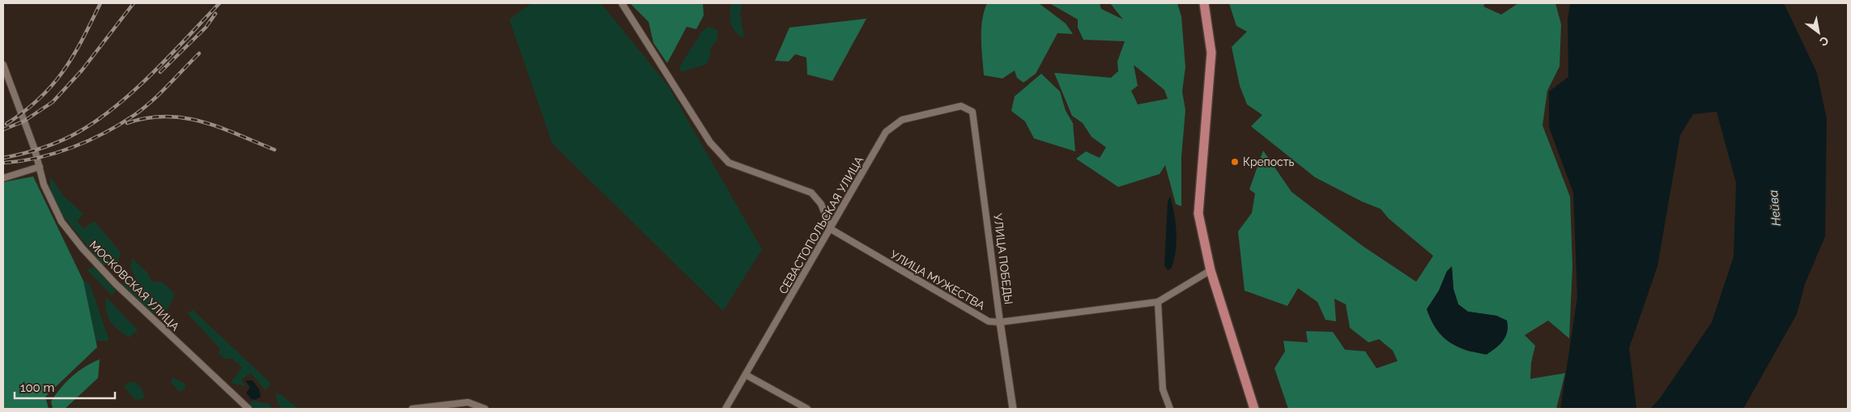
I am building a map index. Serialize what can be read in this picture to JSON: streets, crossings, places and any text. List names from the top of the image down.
{
  "streets": {
    "street": [
      "СЕВАСТОПОЛЬСКАЯ УЛИЦА",
      "УЛИЦА ПОБЕДЫ",
      "УЛИЦА МУЖЕСТВА",
      "МОСКОВСКАЯ УЛИЦА"
    ]
  },
  "crossings": [
    ["СЕВАСТОПОЛЬСКАЯ УЛИЦА", "УЛИЦА ПОБЕДЫ"],
    ["СЕВАСТОПОЛЬСКАЯ УЛИЦА", "УЛИЦА МУЖЕСТВА"],
    ["УЛИЦА ПОБЕДЫ", "УЛИЦА МУЖЕСТВА"]
  ],
  "water": ["Нейва"],
  "places": ["Крепость"],
  "scale_bar": "100 m",
  "north": "bottom right"
}
